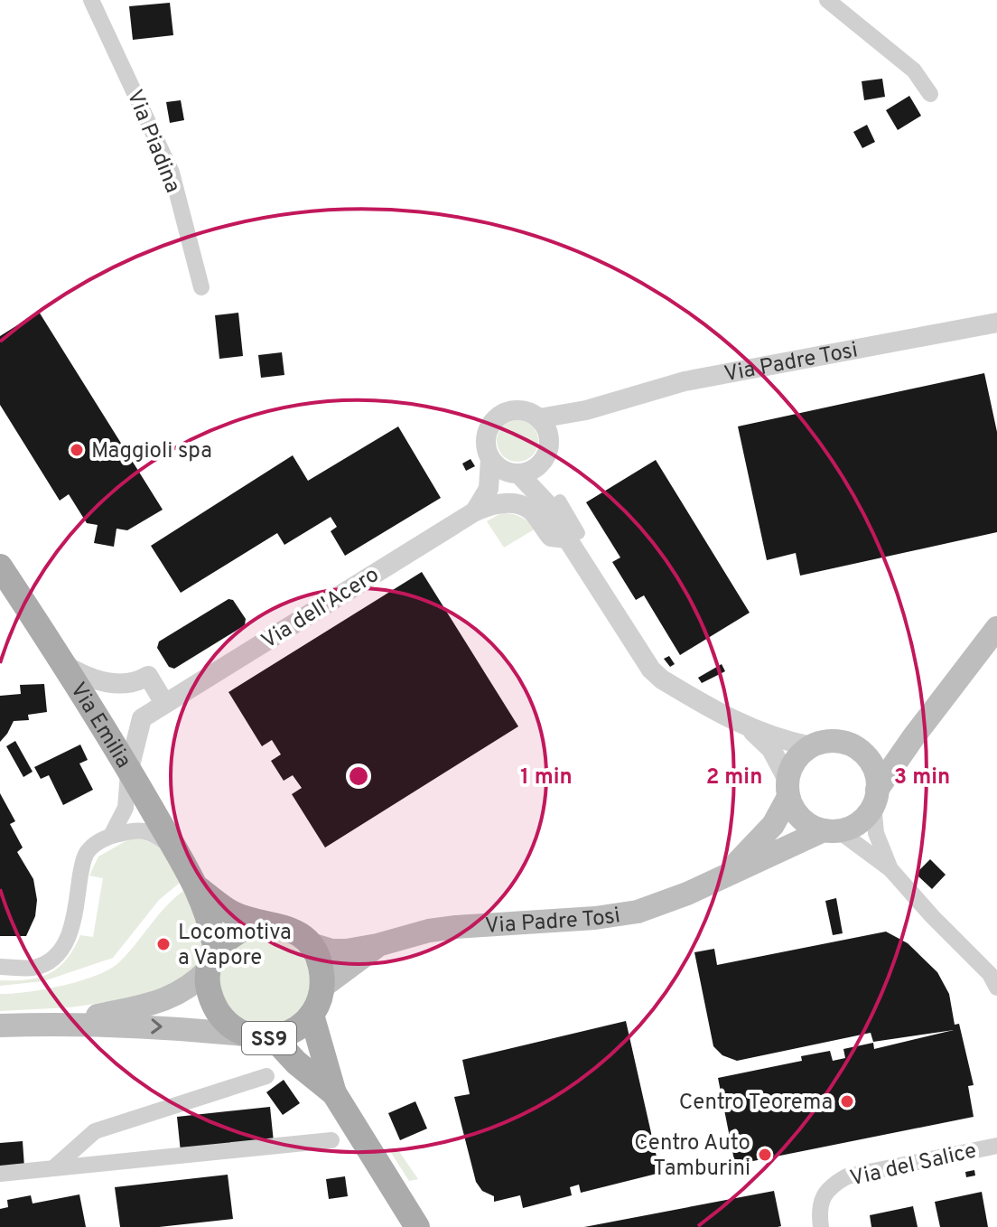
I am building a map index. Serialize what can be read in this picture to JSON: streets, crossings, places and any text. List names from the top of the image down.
{
  "streets": {
    "main road": ["Via Padre Tosi", "Via Emilia", "SS9"],
    "street": ["Via Piadina", "Via dell'Acero", "Via del Salice"]
  },
  "crossings": [
    ["Via Padre Tosi", "Via dell'Acero"],
    ["Via Padre Tosi", "Via Emilia"],
    ["Via Padre Tosi", "SS9"],
    ["Via dell'Acero", "Via Emilia"],
    ["Via Emilia", "SS9"]
  ],
  "places": [
    "Maggioli spa",
    "Locomotiva a Vapore",
    "Centro Teorema",
    "Centro Auto Tamburini"
  ],
  "rings": ["1 min", "2 min", "3 min"]
}
